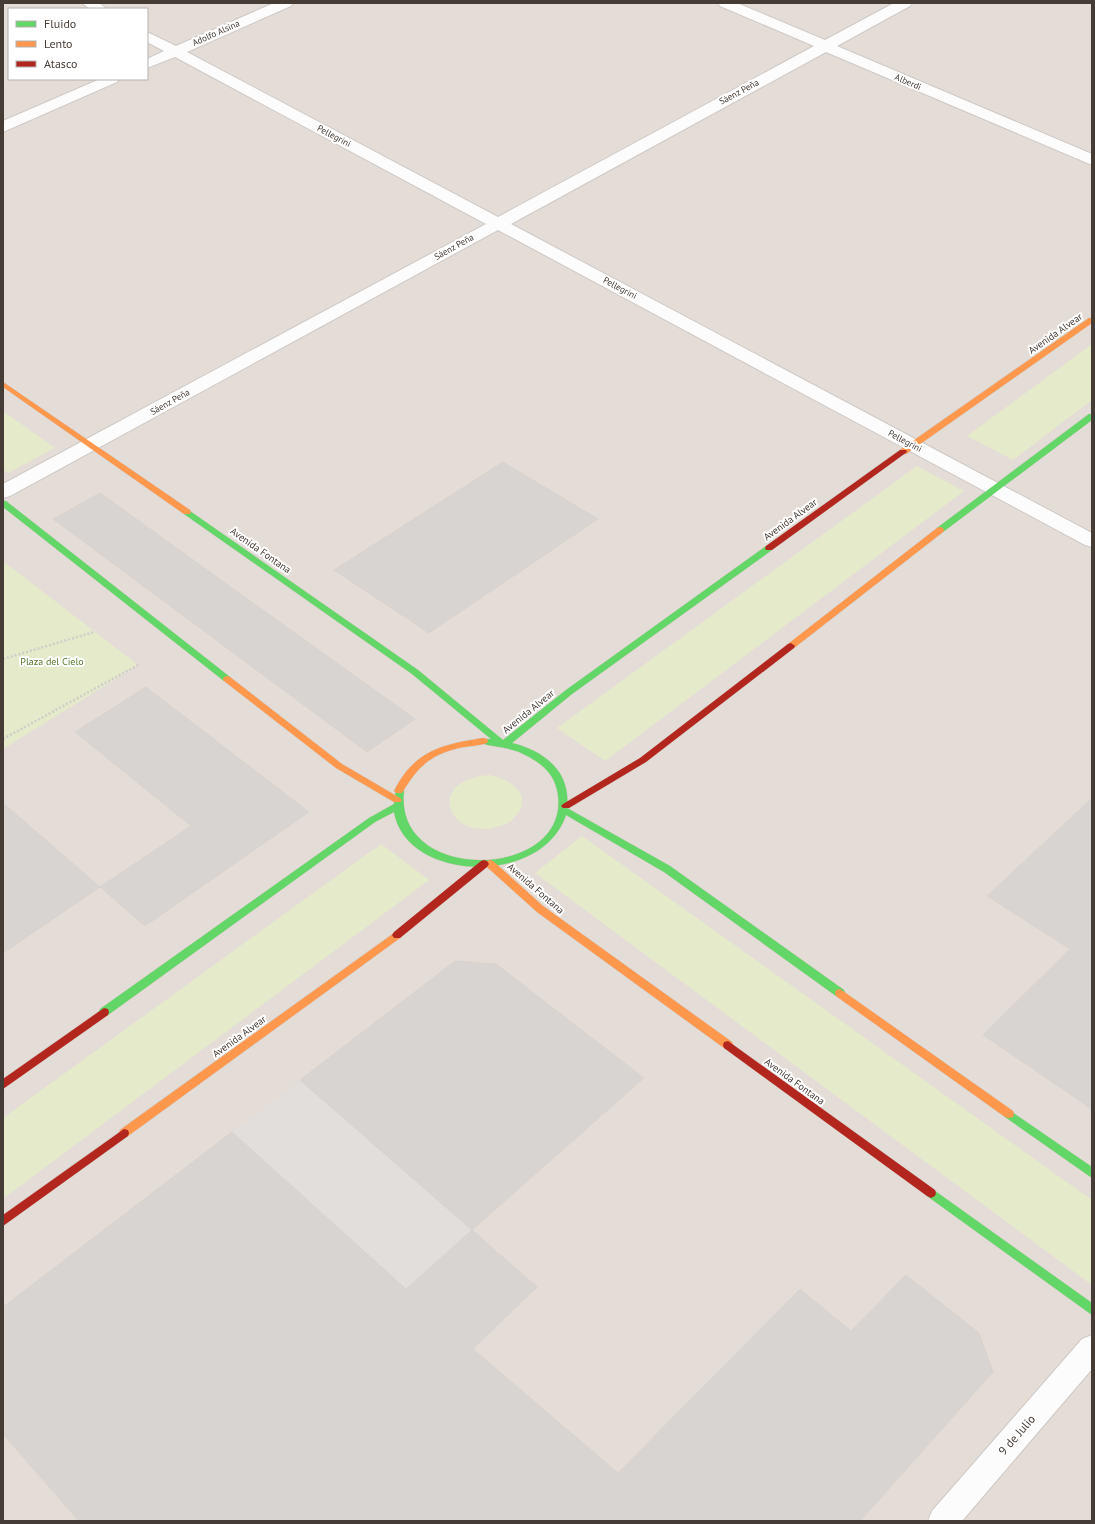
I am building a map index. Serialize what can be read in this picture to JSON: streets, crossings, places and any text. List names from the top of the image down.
{
  "streets": {
    "main road": ["Avenida Alvear", "Avenida Fontana"],
    "street": [
      "Adolfo Alsina",
      "Alberdi",
      "Sáenz Peña",
      "Pellegrini",
      "9 de Julio"
    ]
  },
  "crossings": [
    ["Adolfo Alsina", "Pellegrini"],
    ["Alberdi", "Sáenz Peña"],
    ["Sáenz Peña", "Pellegrini"],
    ["Sáenz Peña", "Avenida Fontana"],
    ["Pellegrini", "Avenida Alvear"],
    ["Avenida Alvear", "Avenida Fontana"]
  ],
  "parks": ["Plaza del Cielo"],
  "legend": ["Fluido", "Lento", "Atasco"]
}
